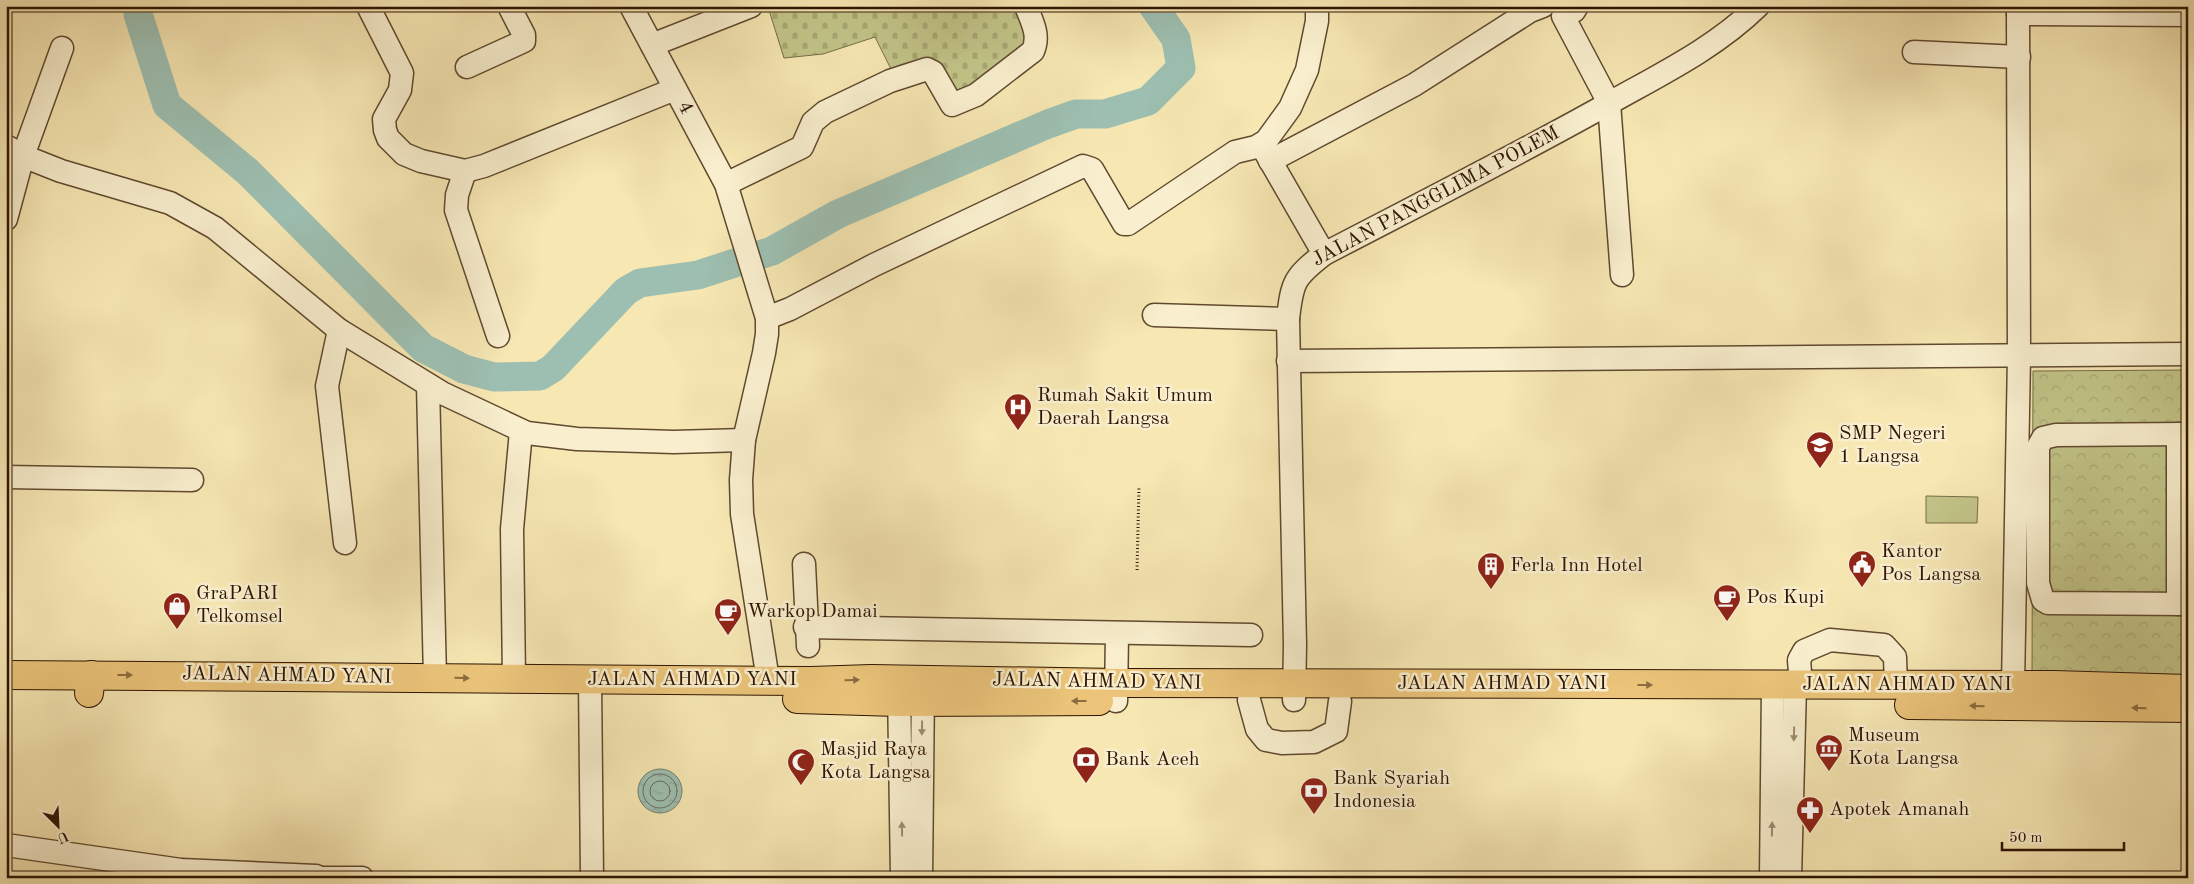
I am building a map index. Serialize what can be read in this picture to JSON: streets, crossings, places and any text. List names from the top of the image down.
{
  "streets": {
    "main road": ["JALAN AHMAD YANI"],
    "street": ["4", "JALAN PANGGLIMA POLEM"]
  },
  "crossings": [
    ["4", "JALAN AHMAD YANI"],
    ["JALAN PANGGLIMA POLEM", "JALAN AHMAD YANI"]
  ],
  "places": {
    "hospital": ["Rumah Sakit Umum Daerah Langsa"],
    "school or university": ["SMP Negeri 1 Langsa"],
    "public building": ["Kantor Pos Langsa"],
    "building": ["Ferla Inn Hotel"],
    "cafe": ["Pos Kupi", "Warkop Damai"],
    "shop": ["GraPARI Telkomsel"],
    "museum": ["Museum Kota Langsa"],
    "bank": ["Bank Aceh", "Bank Syariah Indonesia"],
    "mosque": ["Masjid Raya Kota Langsa"],
    "pharmacy": ["Apotek Amanah"]
  },
  "scale_bar": "50 m",
  "north": "bottom right"
}
